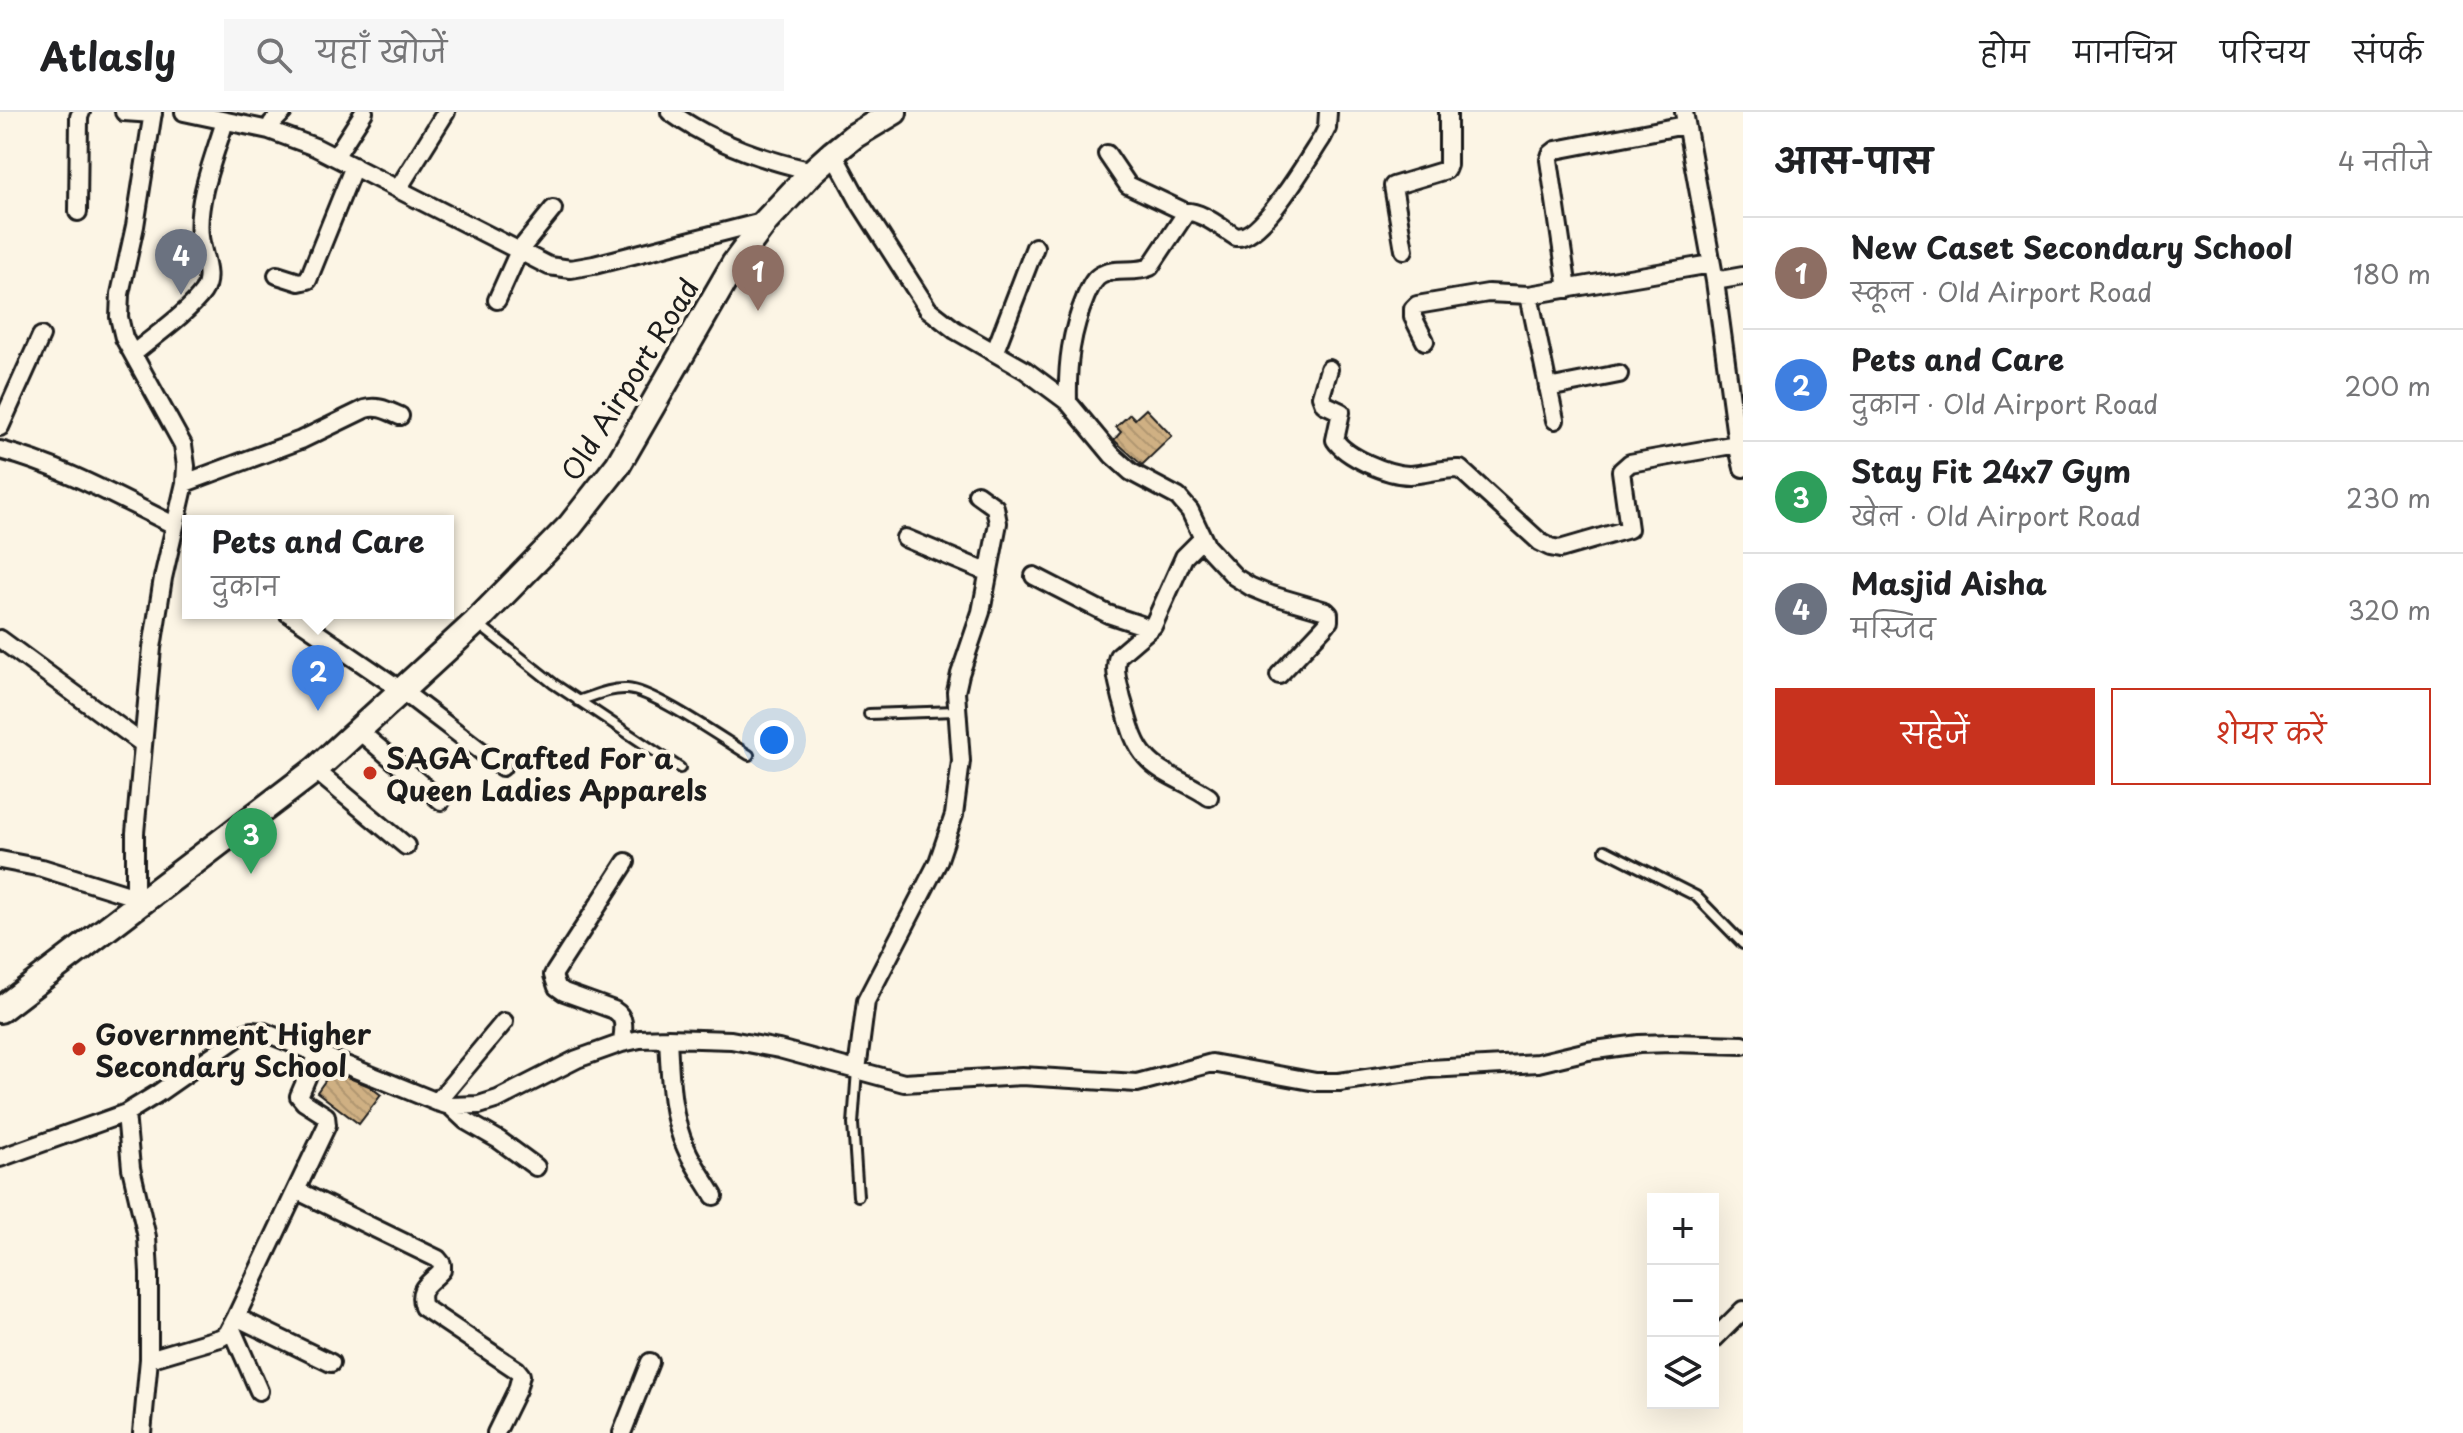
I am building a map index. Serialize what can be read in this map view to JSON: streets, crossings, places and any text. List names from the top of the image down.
{
  "streets": {
    "main road": ["Old Airport Road"]
  },
  "places": ["SAGA Crafted For a Queen Ladies Apparels", "Government Higher Secondary School"],
  "page": {
    "header": "Atlasly",
    "search": "यहाँ खोजें",
    "nav": [
      "होम",
      "मानचित्र",
      "परिचय",
      "संपर्क"
    ],
    "heading": ["आस-पास", "4 नतीजे"],
    "list": [
      {
        "mark": "1",
        "name": "New Caset Secondary School",
        "note": "स्कूल · Old Airport Road",
        "value": "180 m"
      },
      {
        "mark": "2",
        "name": "Pets and Care",
        "note": "दुकान · Old Airport Road",
        "value": "200 m"
      },
      {
        "mark": "3",
        "name": "Stay Fit 24x7 Gym",
        "note": "खेल · Old Airport Road",
        "value": "230 m"
      },
      {
        "mark": "4",
        "name": "Masjid Aisha",
        "note": "मस्जिद",
        "value": "320 m"
      }
    ],
    "pins": [
      "4",
      "1",
      "2",
      "3"
    ],
    "popup": ["Pets and Care", "दुकान"],
    "buttons": ["सहेजें", "शेयर करें"],
    "map_buttons": ["+", "−"]
  }
}
